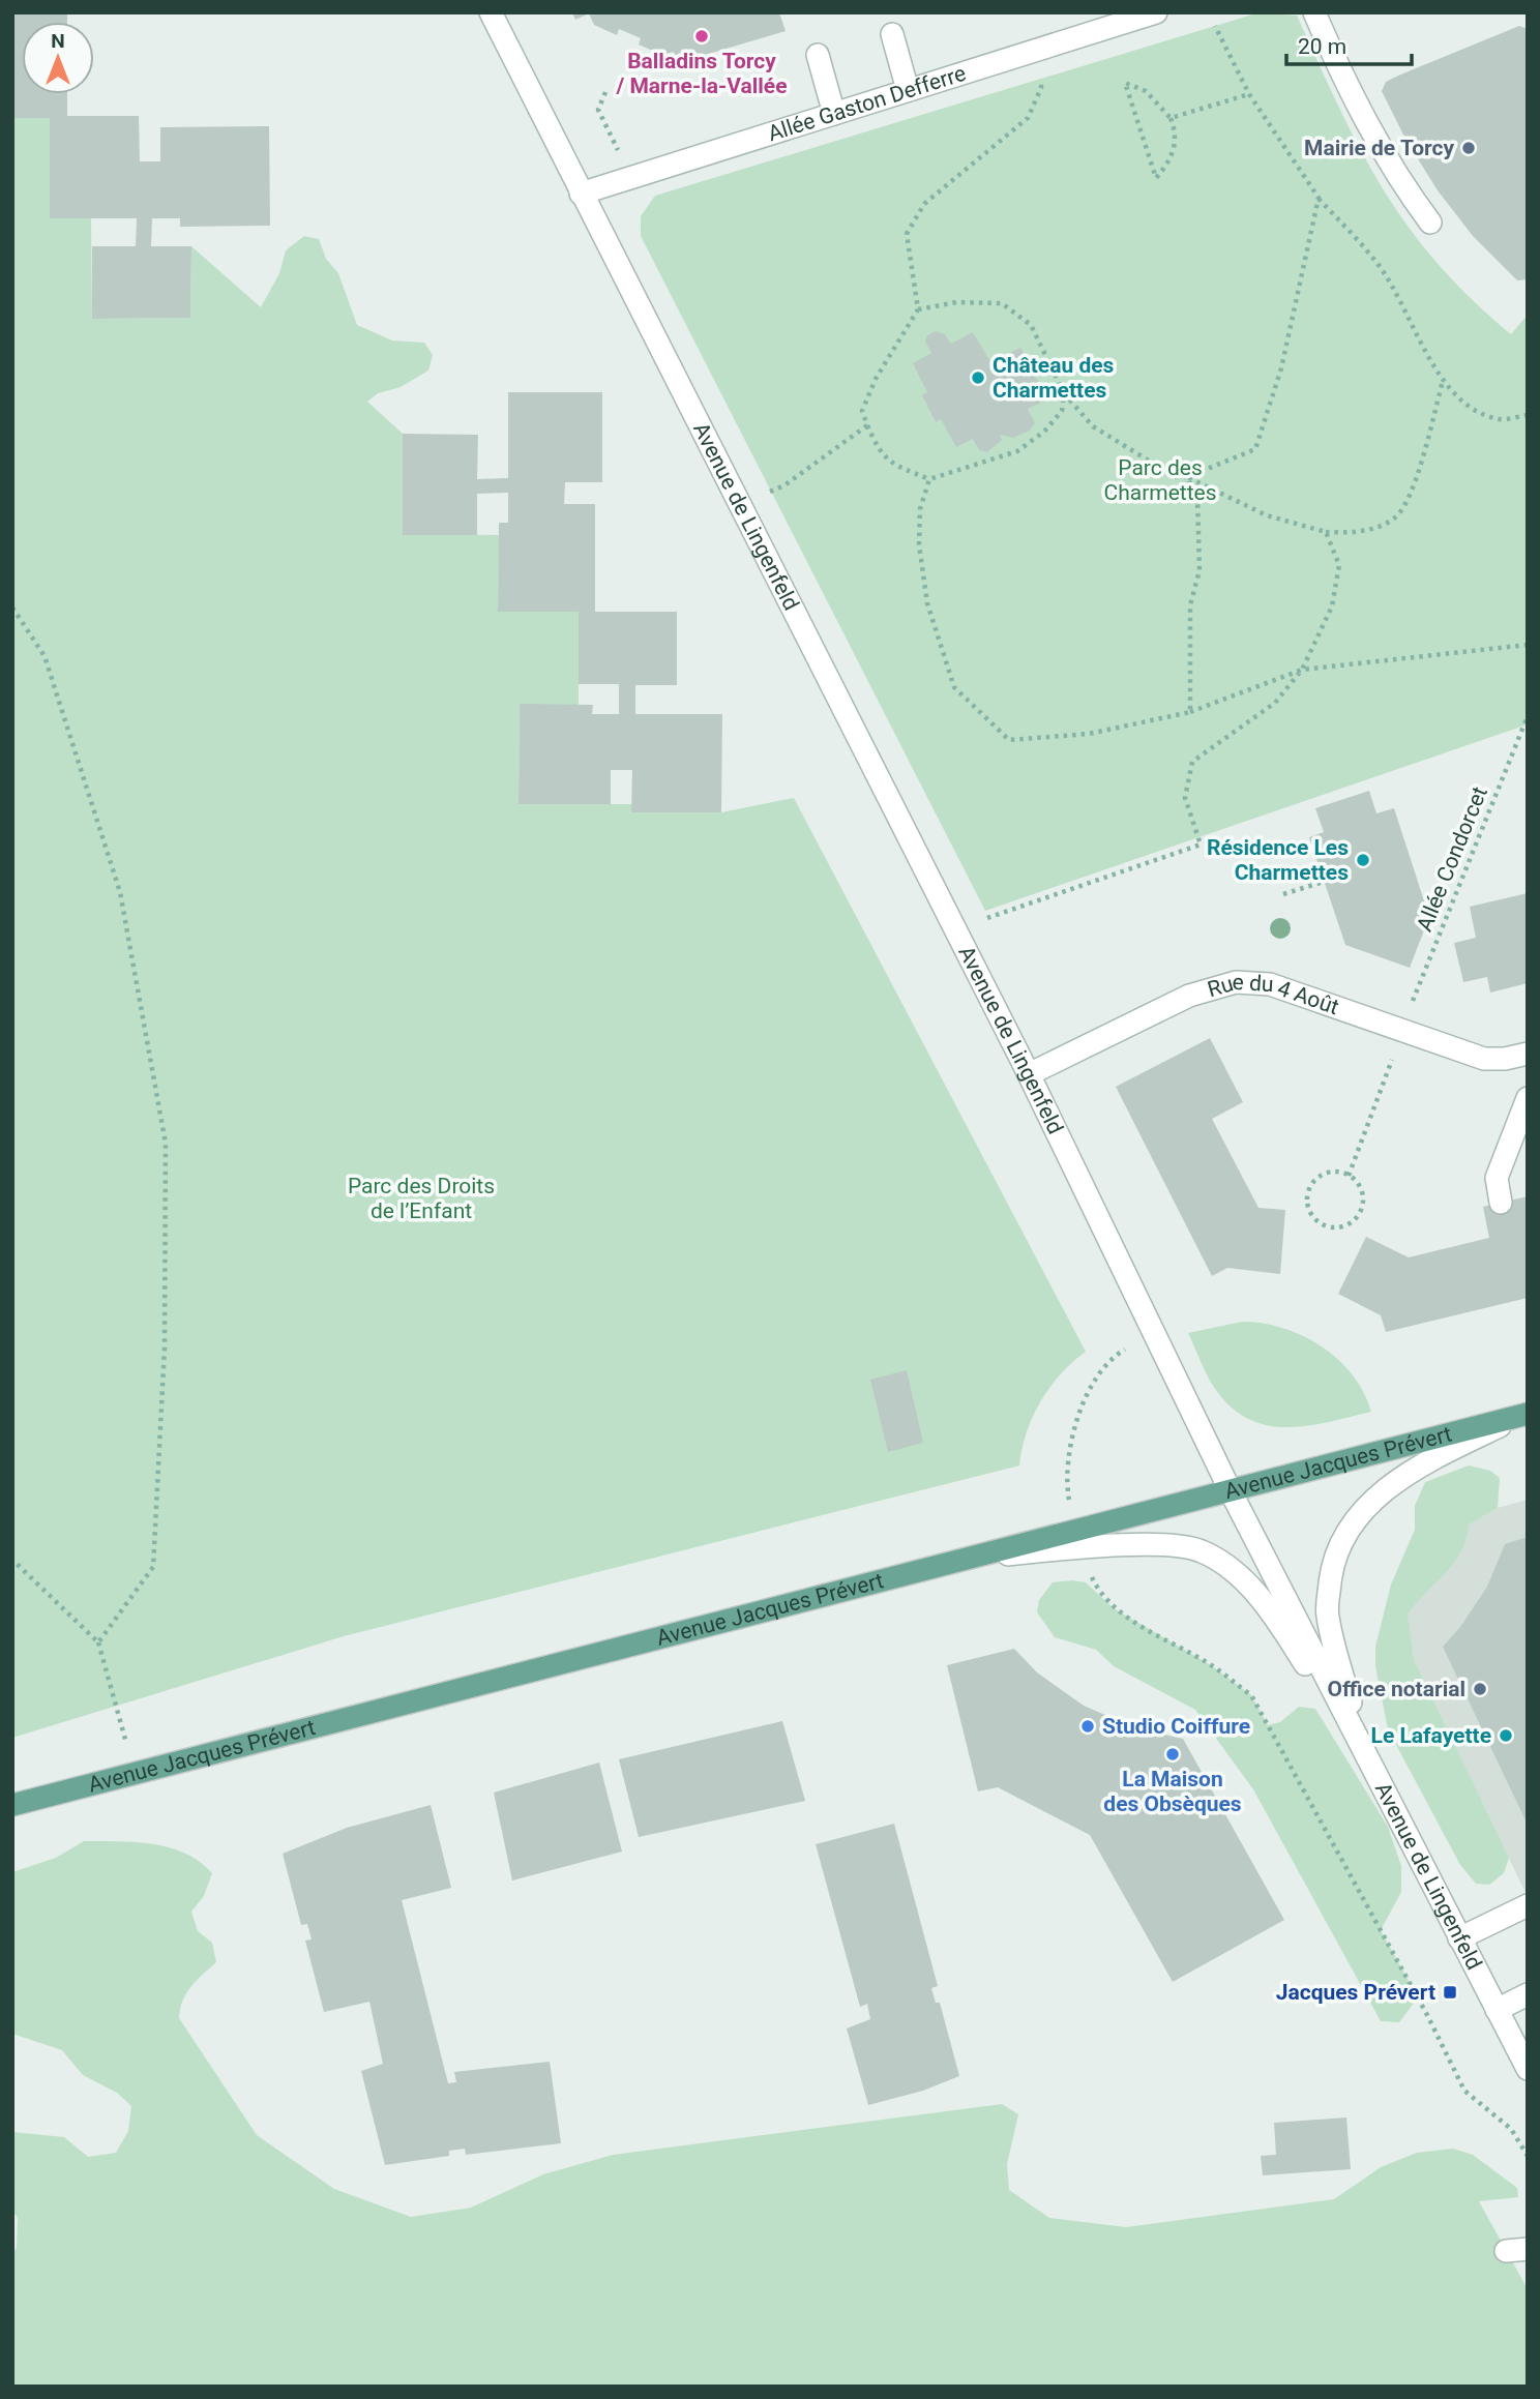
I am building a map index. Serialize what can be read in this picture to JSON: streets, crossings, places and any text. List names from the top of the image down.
{
  "streets": {
    "main road": ["Avenue Jacques Prévert"],
    "street": ["Allée Gaston Defferre", "Avenue de Lingenfeld", "Rue du 4 Août"],
    "path": ["Allée Condorcet"]
  },
  "crossings": [
    ["Allée Gaston Defferre", "Avenue de Lingenfeld"],
    ["Avenue de Lingenfeld", "Rue du 4 Août"],
    ["Avenue de Lingenfeld", "Avenue Jacques Prévert"]
  ],
  "parks": ["Parc des Charmettes", "Parc des Droits de l’Enfant"],
  "places": {
    "other": [
      "Balladins Torcy / Marne-la-Vallée",
      "Mairie de Torcy",
      "Château des Charmettes",
      "Résidence Les Charmettes",
      "Office notarial",
      "Studio Coiffure",
      "Le Lafayette",
      "La Maison des Obsèques"
    ],
    "transit": ["Jacques Prévert"]
  },
  "scale_bar": "20 m",
  "north": "top"
}
